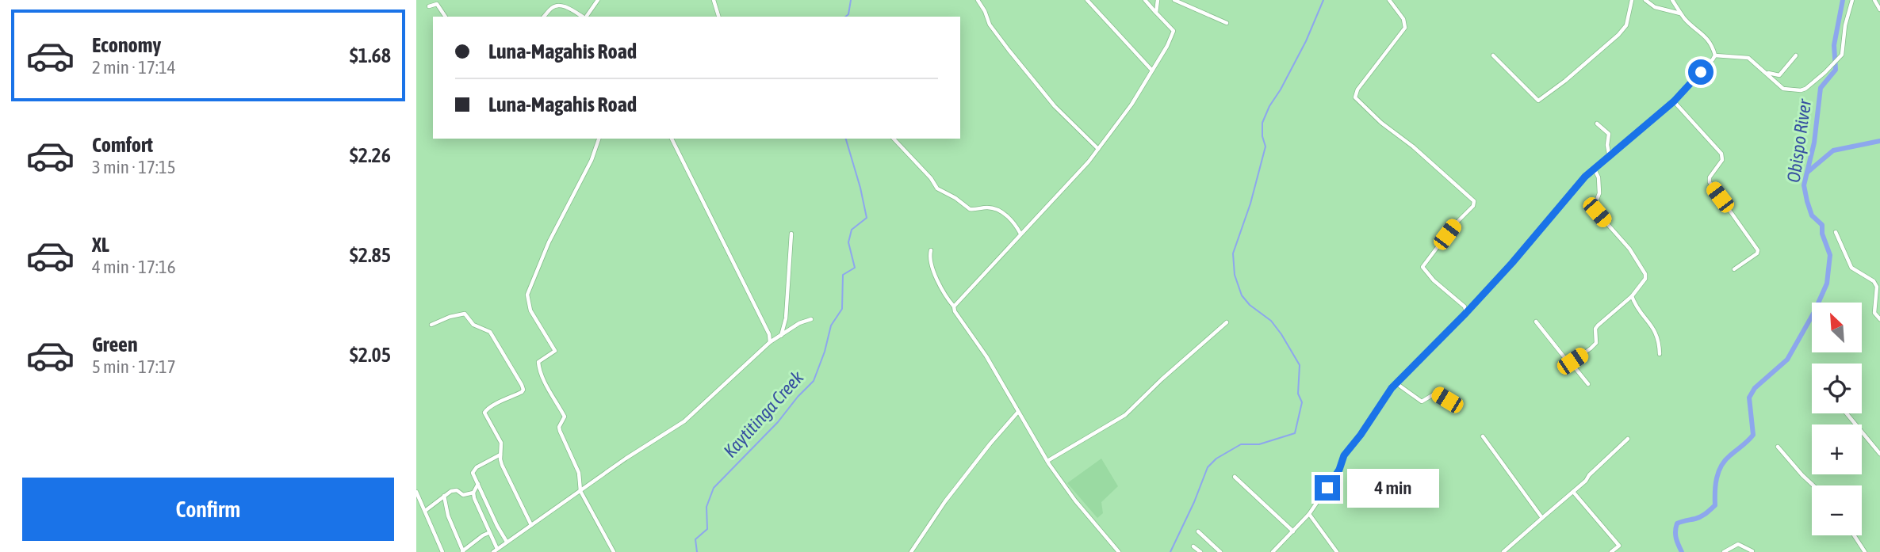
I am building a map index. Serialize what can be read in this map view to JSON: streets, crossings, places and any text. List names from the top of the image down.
{
  "water": ["Obispo River", "Kaytitinga Creek"],
  "north": "top left",
  "page": {
    "list": [
      {
        "name": "Economy",
        "note": "2 min · 17:14",
        "value": "$1.68"
      },
      {
        "name": "Comfort",
        "note": "3 min · 17:15",
        "value": "$2.26"
      },
      {
        "name": "XL",
        "note": "4 min · 17:16",
        "value": "$2.85"
      },
      {
        "name": "Green",
        "note": "5 min · 17:17",
        "value": "$2.05"
      }
    ],
    "banner": ["Luna-Magahis Road", "Luna-Magahis Road"],
    "map_buttons": ["+", "−"],
    "buttons": "Confirm",
    "bubble": "4 min"
  }
}
